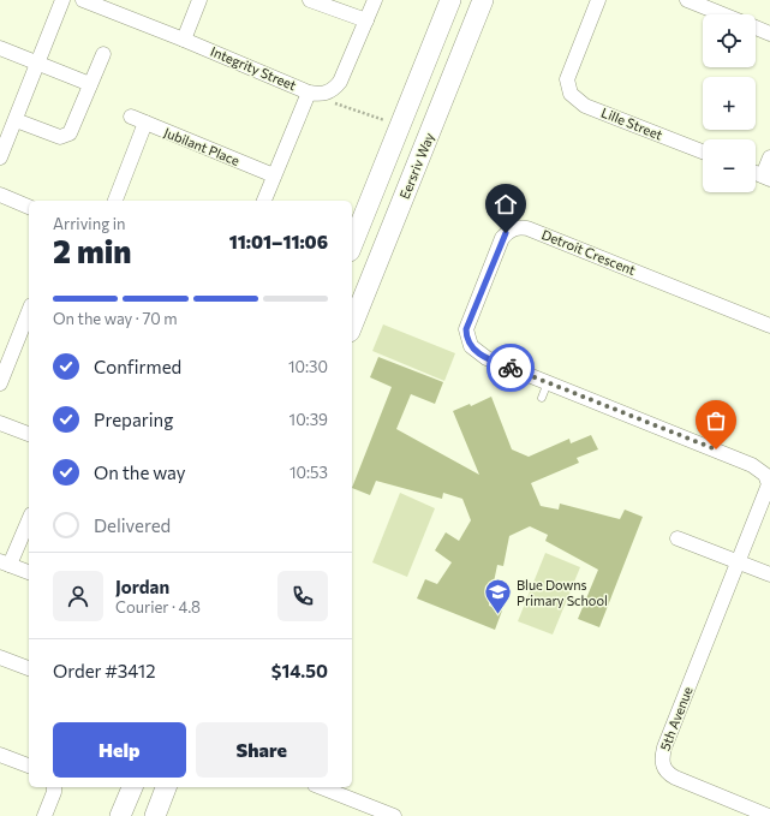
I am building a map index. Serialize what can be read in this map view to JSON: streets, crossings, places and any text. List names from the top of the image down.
{
  "streets": {
    "main road": ["Eersriv Way"],
    "street": [
      "Integrity Street",
      "Lille Street",
      "Jubilant Place",
      "Detroit Crescent",
      "5th Avenue"
    ]
  },
  "crossings": [
    ["Detroit Crescent", "5th Avenue"]
  ],
  "places": {
    "school or university": ["Blue Downs Primary School"]
  },
  "page": {
    "map_buttons": ["+", "−"],
    "heading": ["2 min", "Arriving in", "11:01–11:06"],
    "panel": [
      "Jordan",
      "Courier · 4.8",
      "Order #3412",
      "$14.50"
    ],
    "bar": "On the way · 70 m",
    "list": [
      ["Confirmed", "10:30"],
      ["Preparing", "10:39"],
      ["On the way", "10:53"],
      "Delivered"
    ],
    "buttons": ["Help", "Share"]
  }
}
